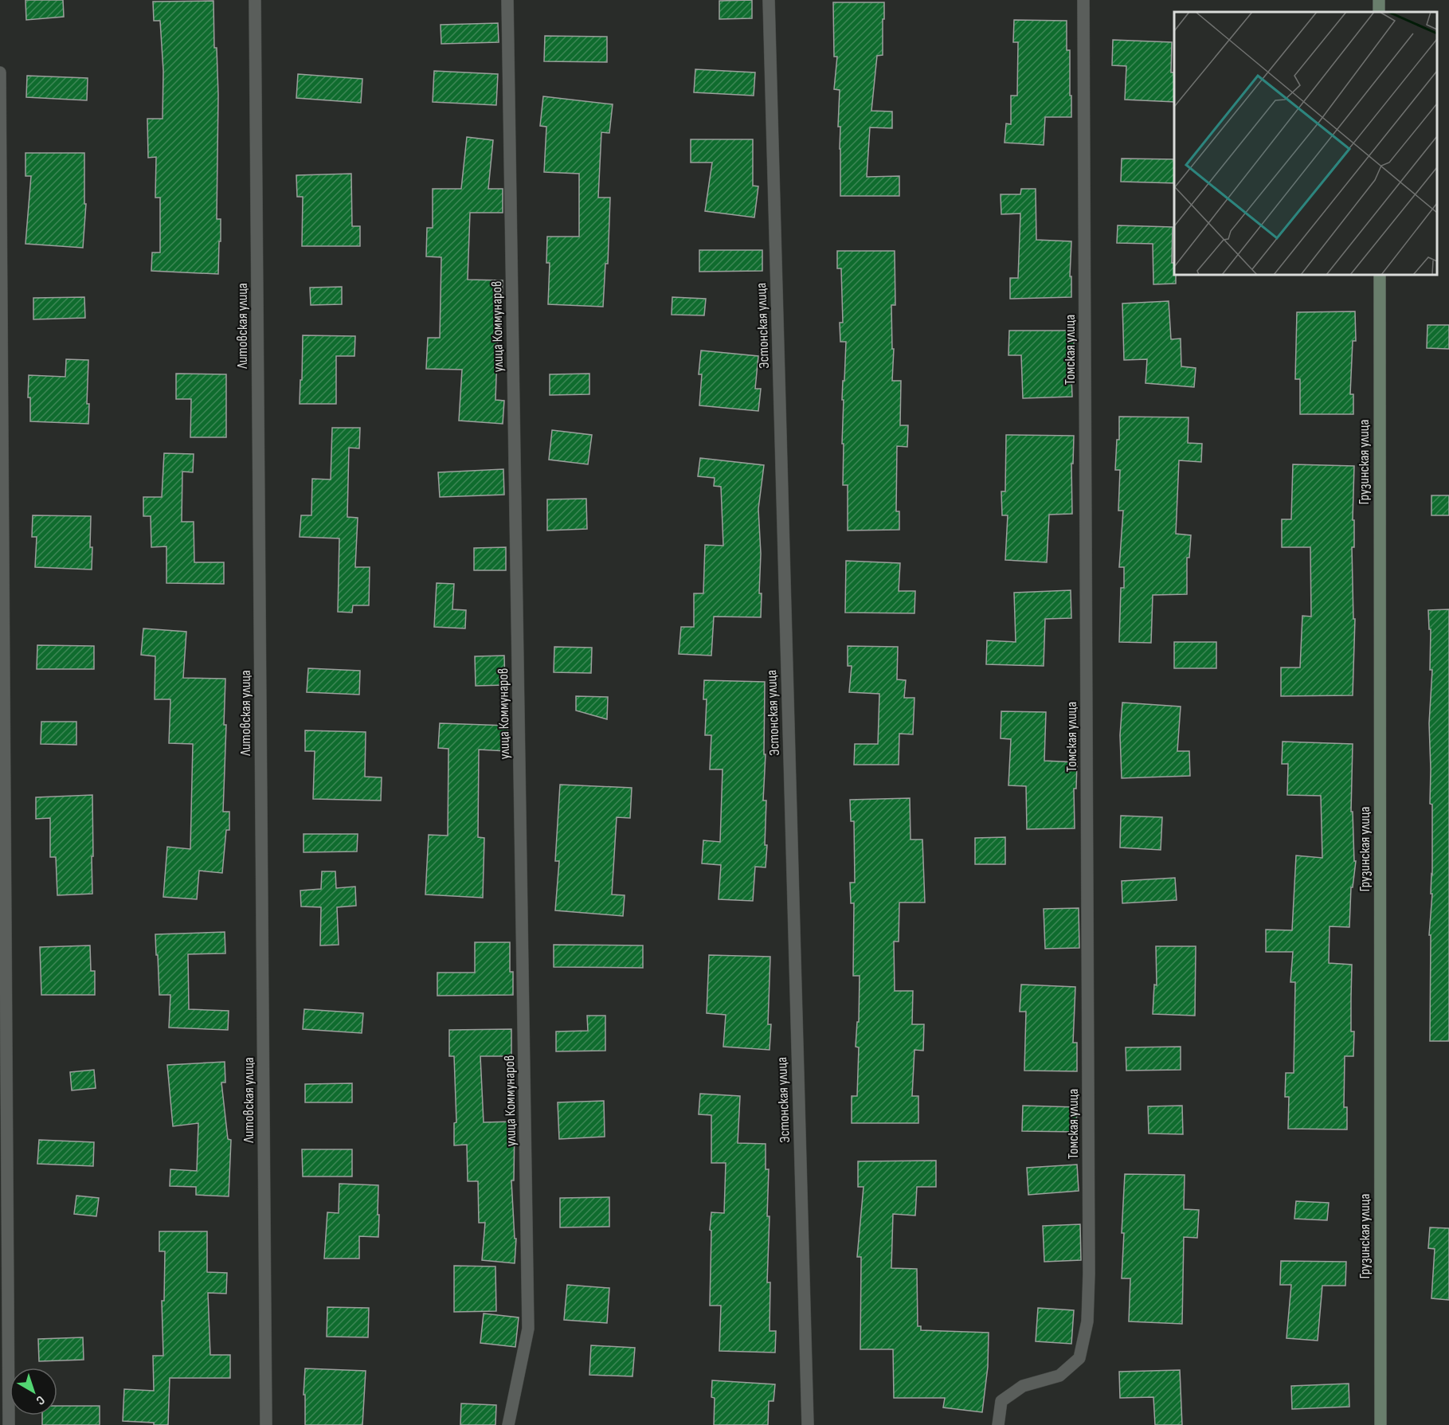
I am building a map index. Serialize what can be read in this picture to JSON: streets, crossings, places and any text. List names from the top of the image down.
{
  "streets": {
    "main road": ["Грузинская улица"],
    "street": [
      "Литовская улица",
      "Эстонская улица",
      "улица Коммунаров",
      "Томская улица"
    ]
  },
  "north": "bottom right"
}
